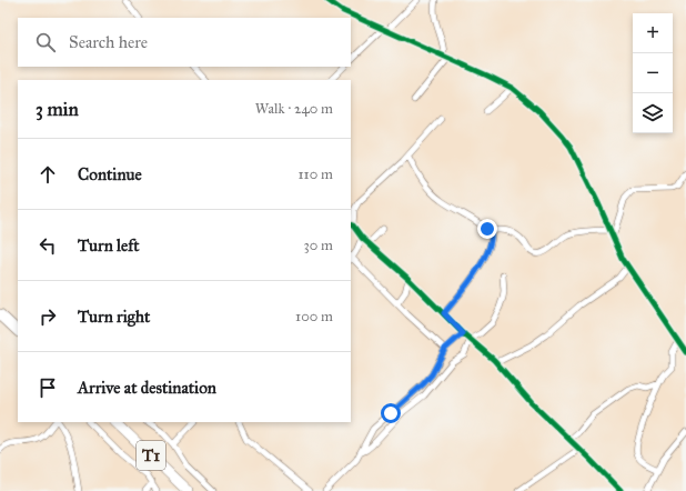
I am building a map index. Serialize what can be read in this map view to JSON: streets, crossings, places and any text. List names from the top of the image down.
{
  "streets": {
    "highway": ["T1"]
  },
  "page": {
    "map_buttons": ["+", "−"],
    "search": "Search here",
    "heading": ["3 min", "Walk · 240 m"],
    "list": [
      ["Continue", "110 m"],
      ["Turn left", "30 m"],
      ["Turn right", "100 m"],
      "Arrive at destination"
    ]
  }
}
